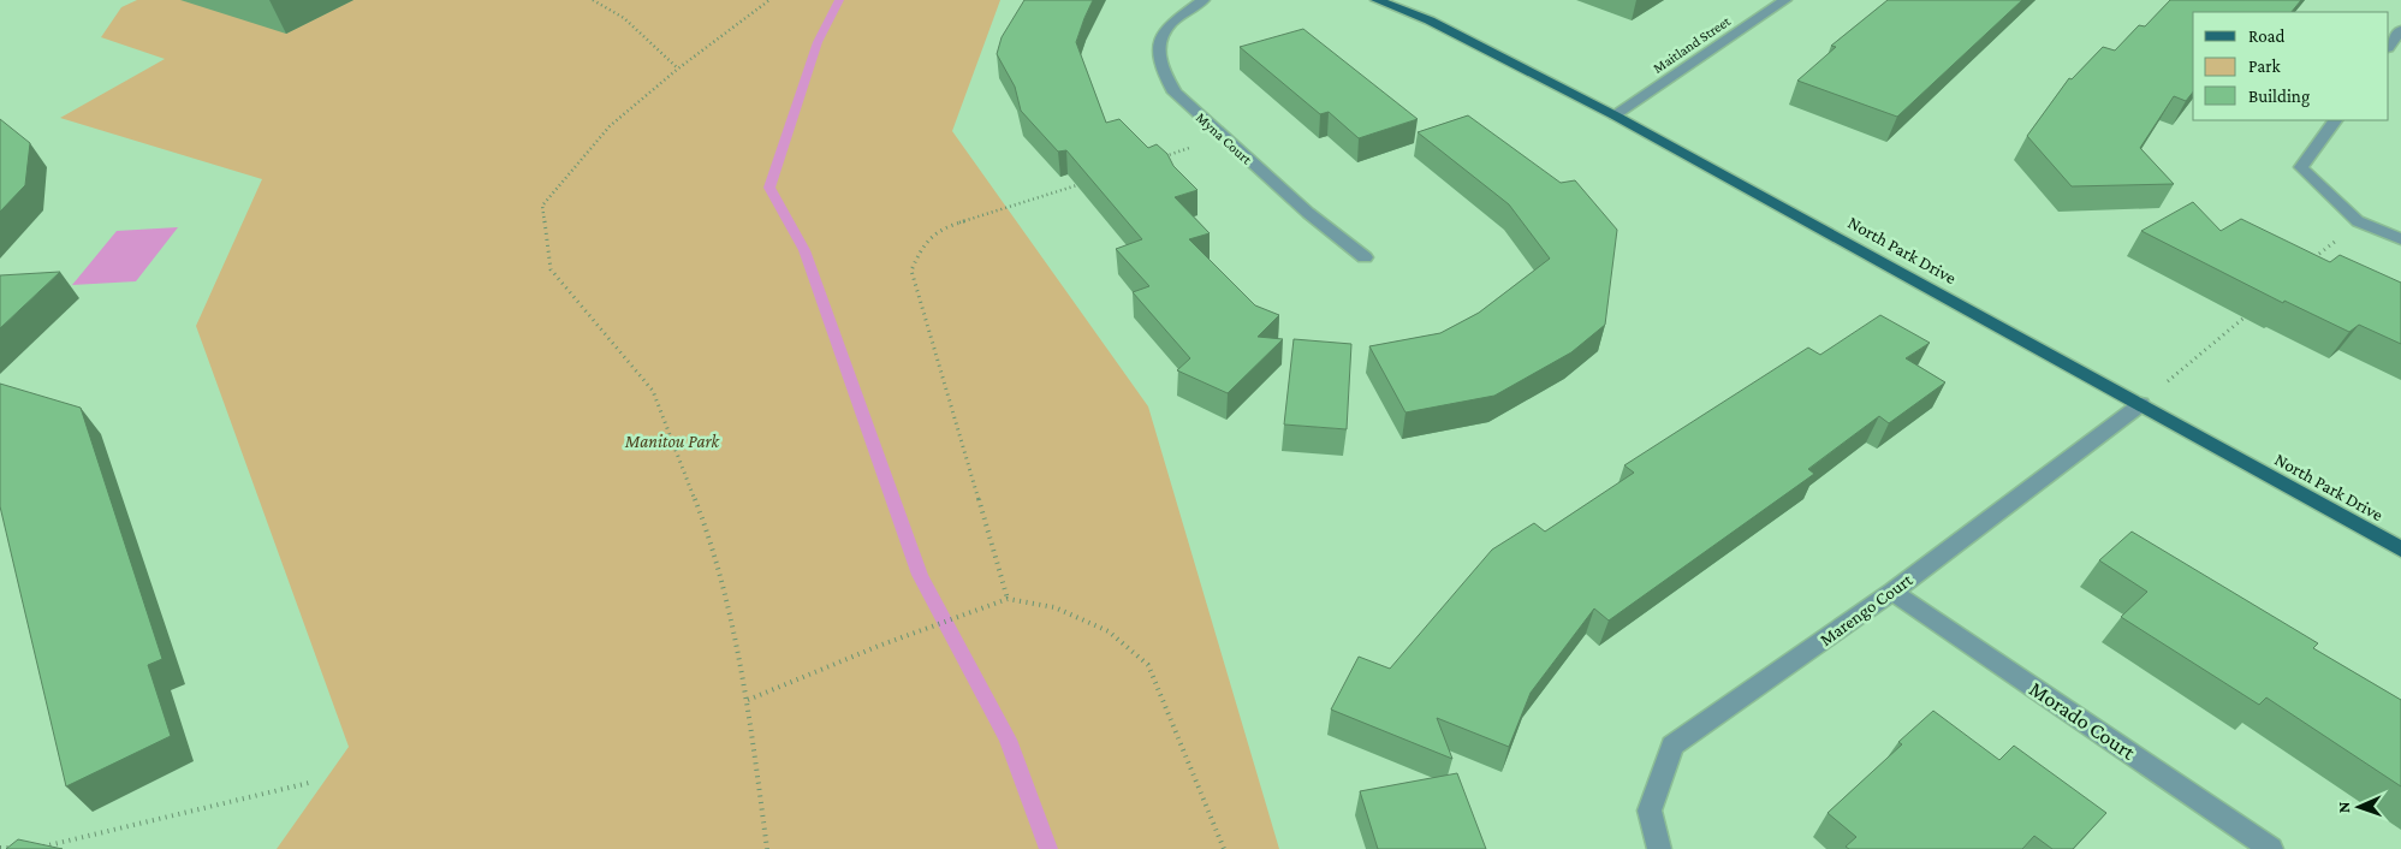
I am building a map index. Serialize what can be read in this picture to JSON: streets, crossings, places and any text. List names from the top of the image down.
{
  "streets": {
    "main road": ["North Park Drive"],
    "street": [
      "Maitland Street",
      "Myna Court",
      "Marengo Court",
      "Morado Court"
    ]
  },
  "crossings": [
    ["Maitland Street", "North Park Drive"],
    ["North Park Drive", "Marengo Court"],
    ["Marengo Court", "Morado Court"]
  ],
  "parks": ["Manitou Park"],
  "legend": ["Road", "Park", "Building"],
  "north": "left"
}
